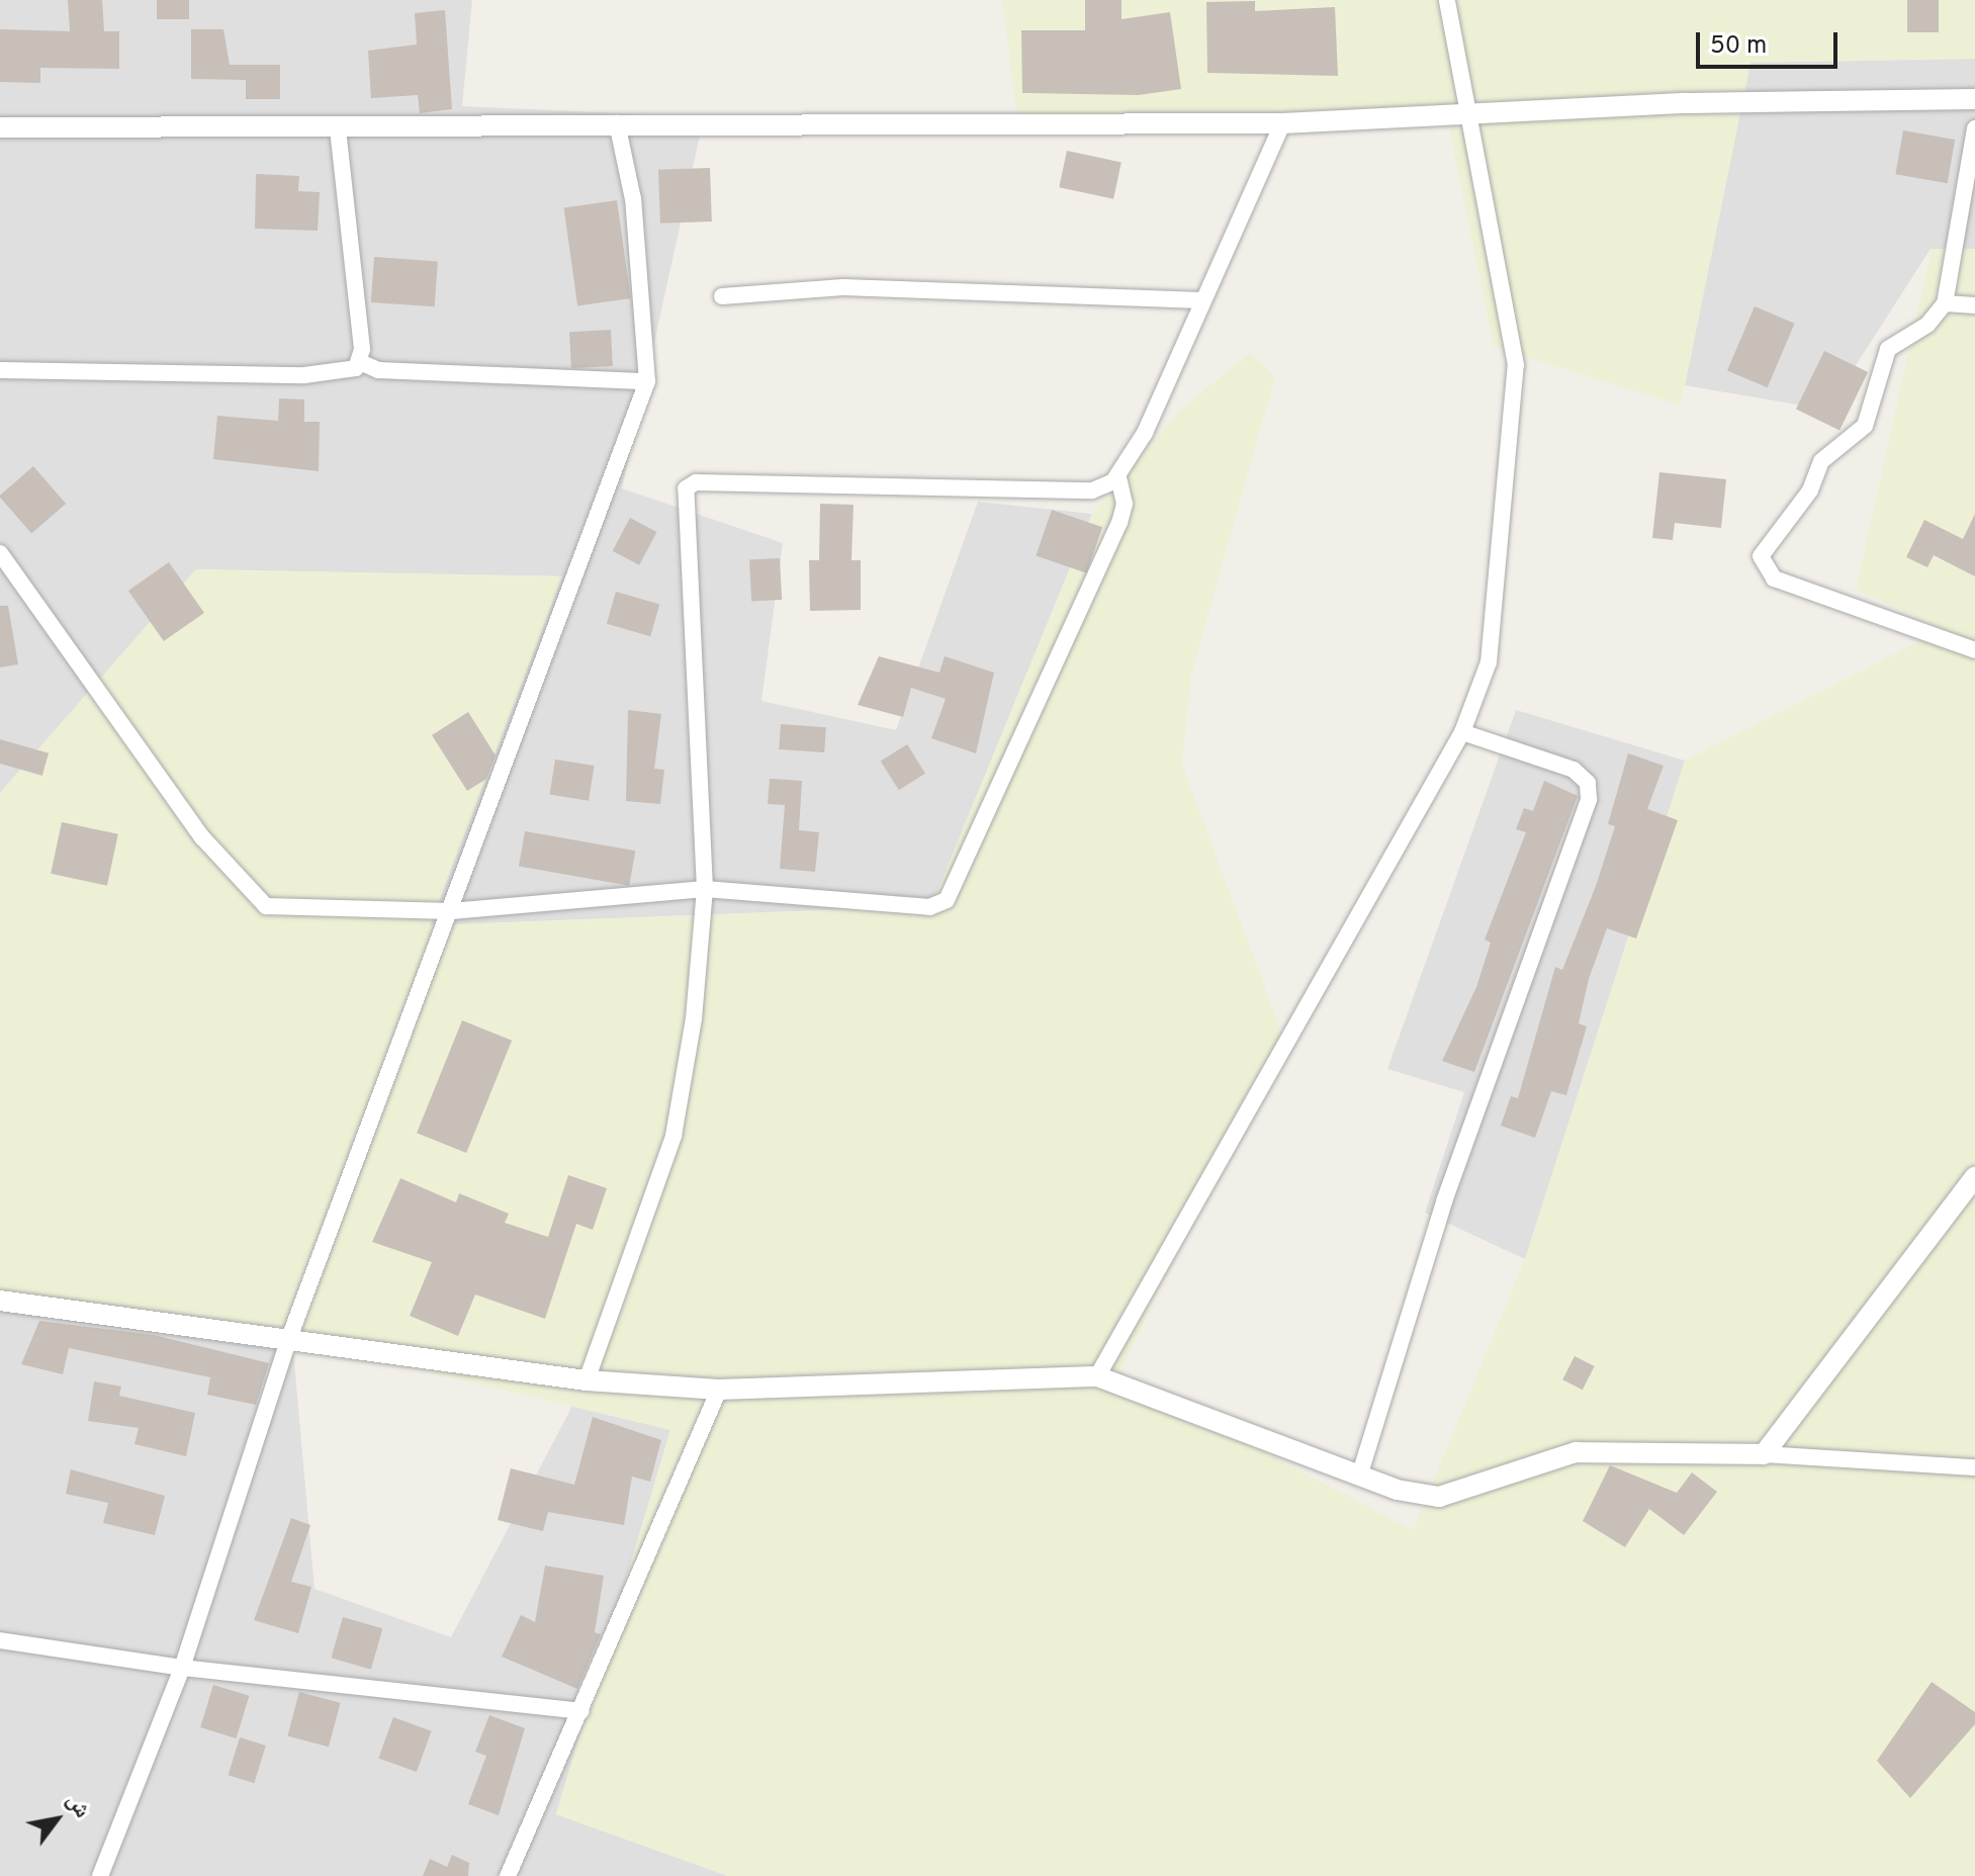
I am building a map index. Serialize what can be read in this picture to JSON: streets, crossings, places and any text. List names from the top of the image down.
{
  "scale_bar": "50 m",
  "north": "top right"
}
